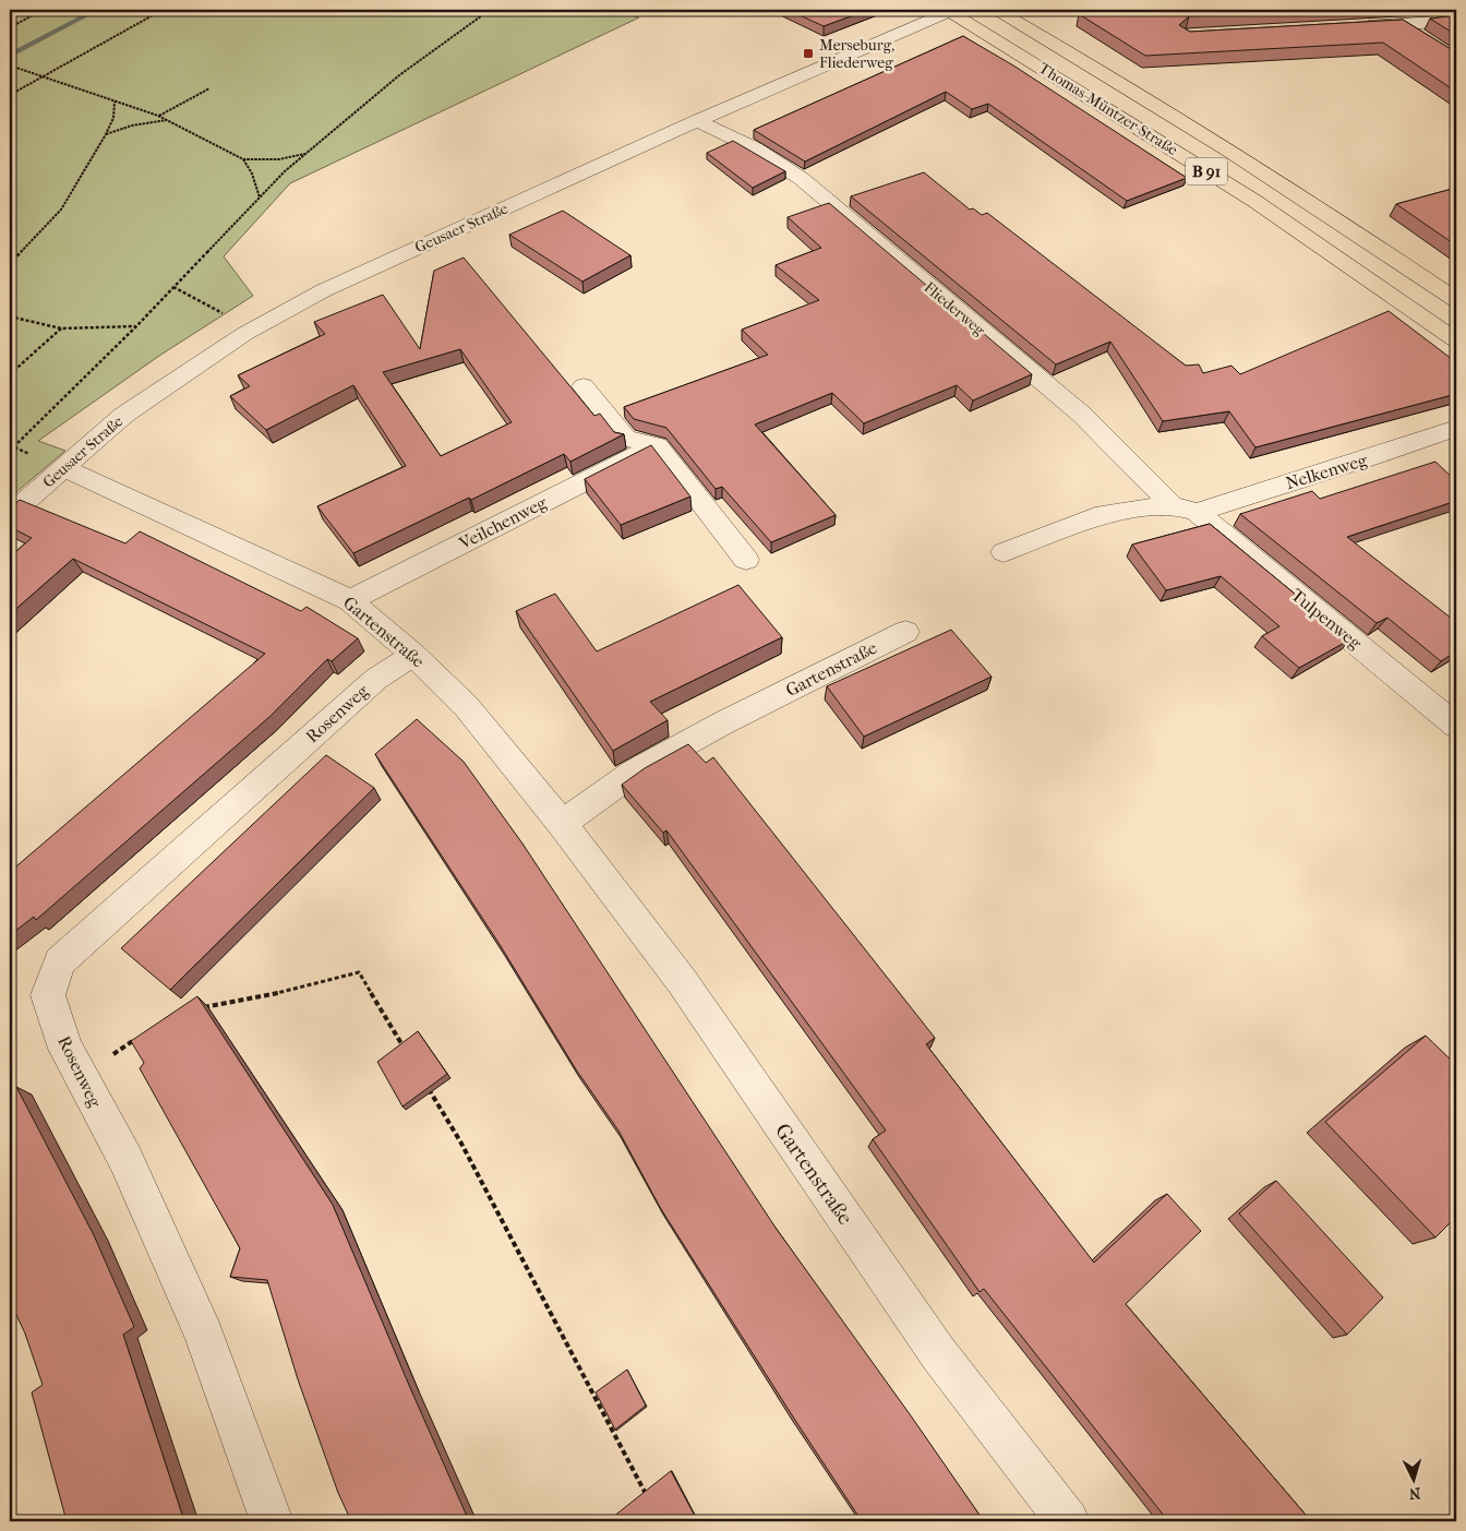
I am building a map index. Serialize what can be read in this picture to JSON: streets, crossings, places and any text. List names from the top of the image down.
{
  "streets": {
    "main road": ["Thomas-Müntzer-Straße", "B 91"],
    "street": [
      "Geusaer Straße",
      "Fliederweg",
      "Nelkenweg",
      "Veilchenweg",
      "Tulpenweg",
      "Gartenstraße",
      "Rosenweg"
    ]
  },
  "crossings": [
    ["Thomas-Müntzer-Straße", "Geusaer Straße"],
    ["Geusaer Straße", "Fliederweg"],
    ["Geusaer Straße", "Gartenstraße"],
    ["Fliederweg", "Nelkenweg"],
    ["Fliederweg", "Tulpenweg"],
    ["Nelkenweg", "Tulpenweg"],
    ["Veilchenweg", "Gartenstraße"],
    ["Gartenstraße", "Rosenweg"]
  ],
  "places": {
    "transit": ["Merseburg, Fliederweg"]
  },
  "north": "bottom"
}
